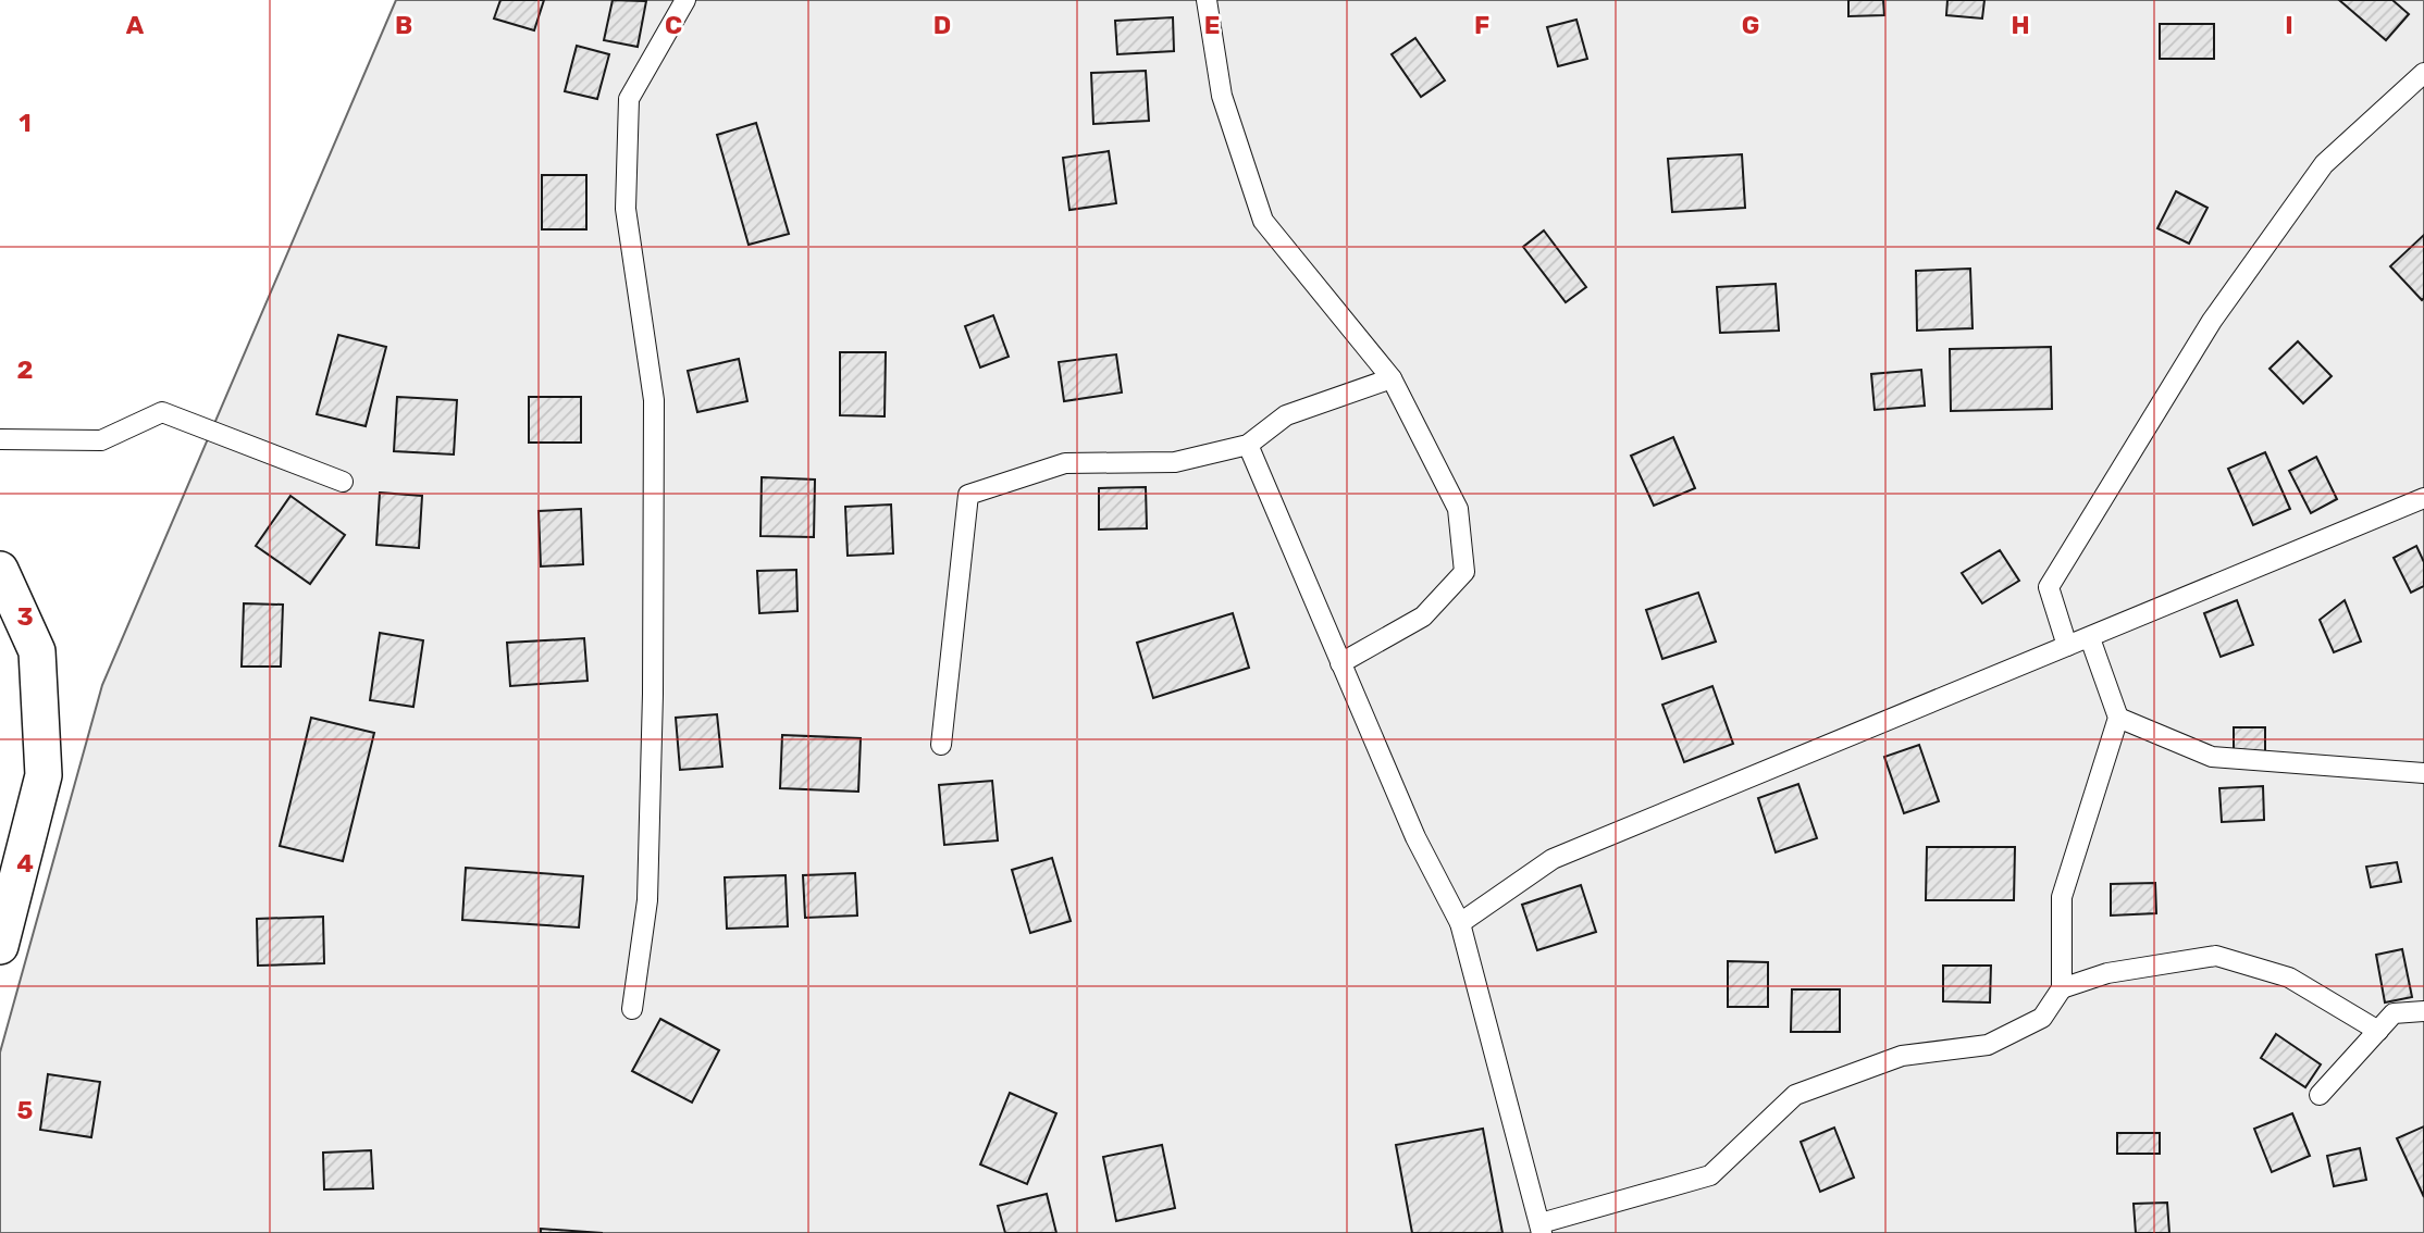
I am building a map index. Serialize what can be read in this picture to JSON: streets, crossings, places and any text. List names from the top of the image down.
{
  "grid": {
    "columns": [
      "A",
      "B",
      "C",
      "D",
      "E",
      "F",
      "G",
      "H",
      "I"
    ],
    "rows": [
      "1",
      "2",
      "3",
      "4",
      "5"
    ]
  }
}
